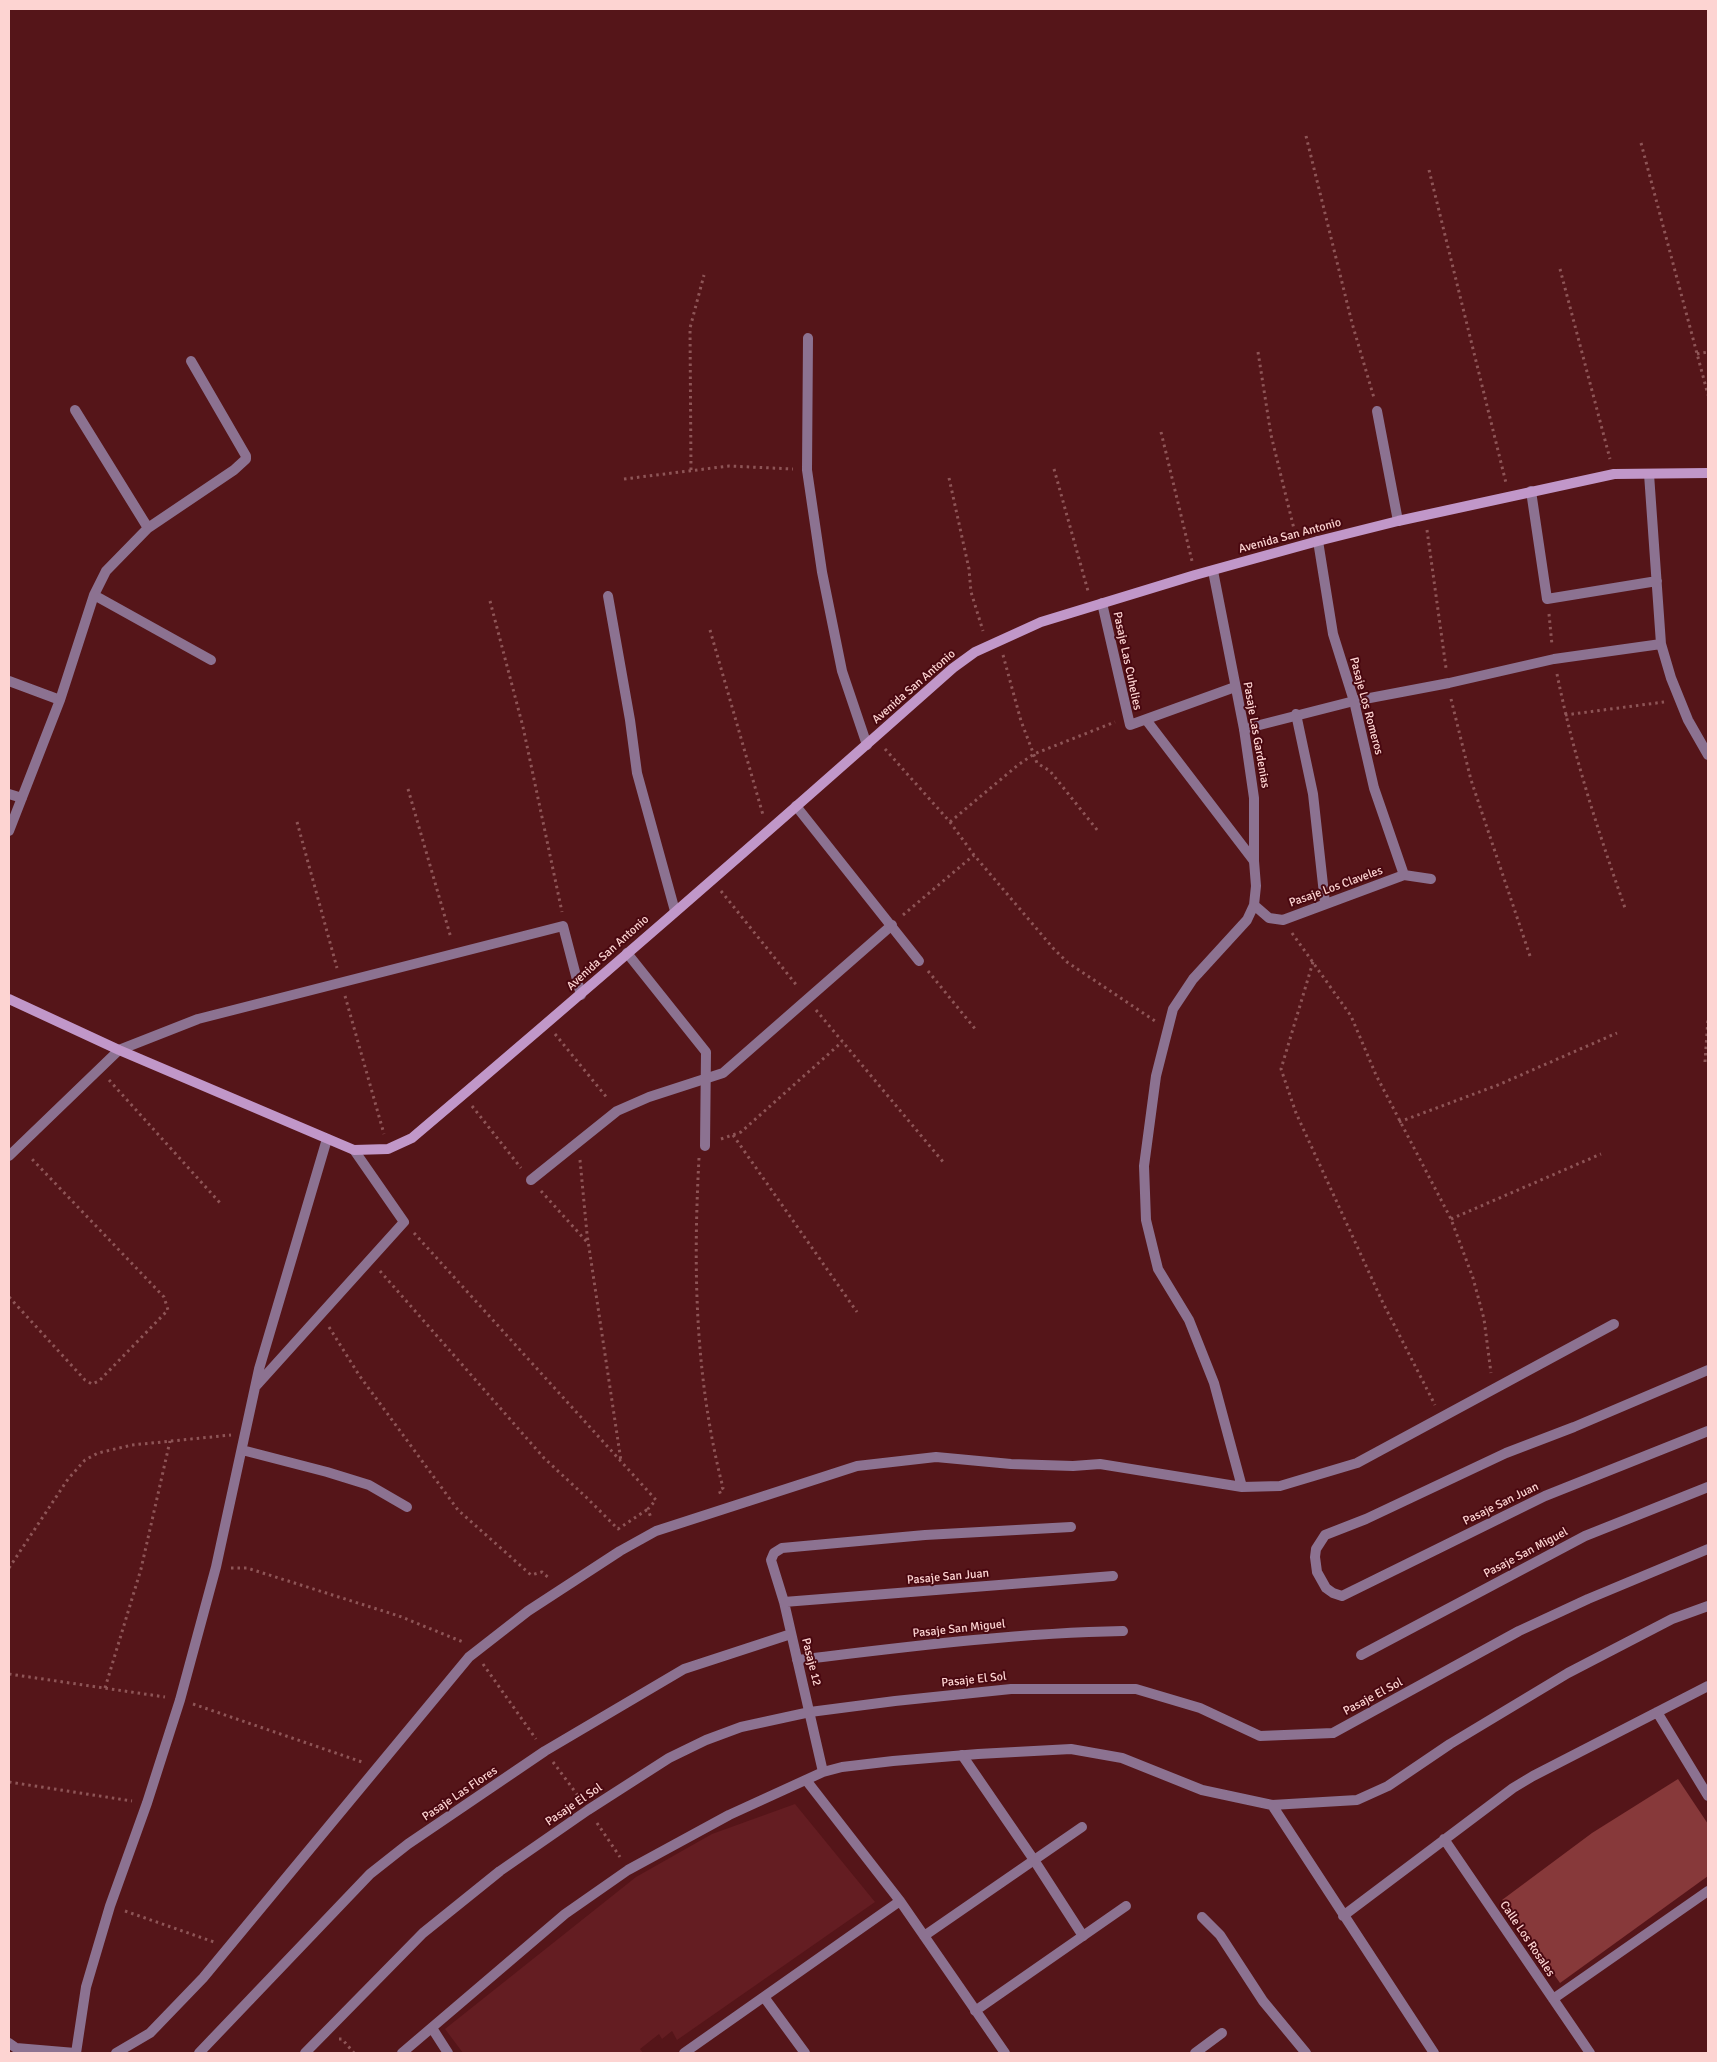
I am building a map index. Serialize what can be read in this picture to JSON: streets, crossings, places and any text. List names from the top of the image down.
{
  "streets": {
    "street": [
      "Avenida San Antonio",
      "Pasaje Las Cuhelies",
      "Pasaje Los Romeros",
      "Pasaje Las Gardenias",
      "Pasaje Los Claveles",
      "Pasaje San Juan",
      "Pasaje San Miguel",
      "Pasaje 12",
      "Pasaje El Sol",
      "Pasaje Las Flores",
      "Calle Los Rosales"
    ]
  },
  "crossings": [
    ["Avenida San Antonio", "Pasaje Las Cuhelies"],
    ["Avenida San Antonio", "Pasaje Los Romeros"],
    ["Avenida San Antonio", "Pasaje Las Gardenias"],
    ["Pasaje Los Romeros", "Pasaje Los Claveles"],
    ["Pasaje Las Gardenias", "Pasaje Los Claveles"],
    ["Pasaje San Juan", "Pasaje 12"],
    ["Pasaje San Miguel", "Pasaje 12"],
    ["Pasaje 12", "Pasaje El Sol"],
    ["Pasaje 12", "Pasaje Las Flores"]
  ]
}
